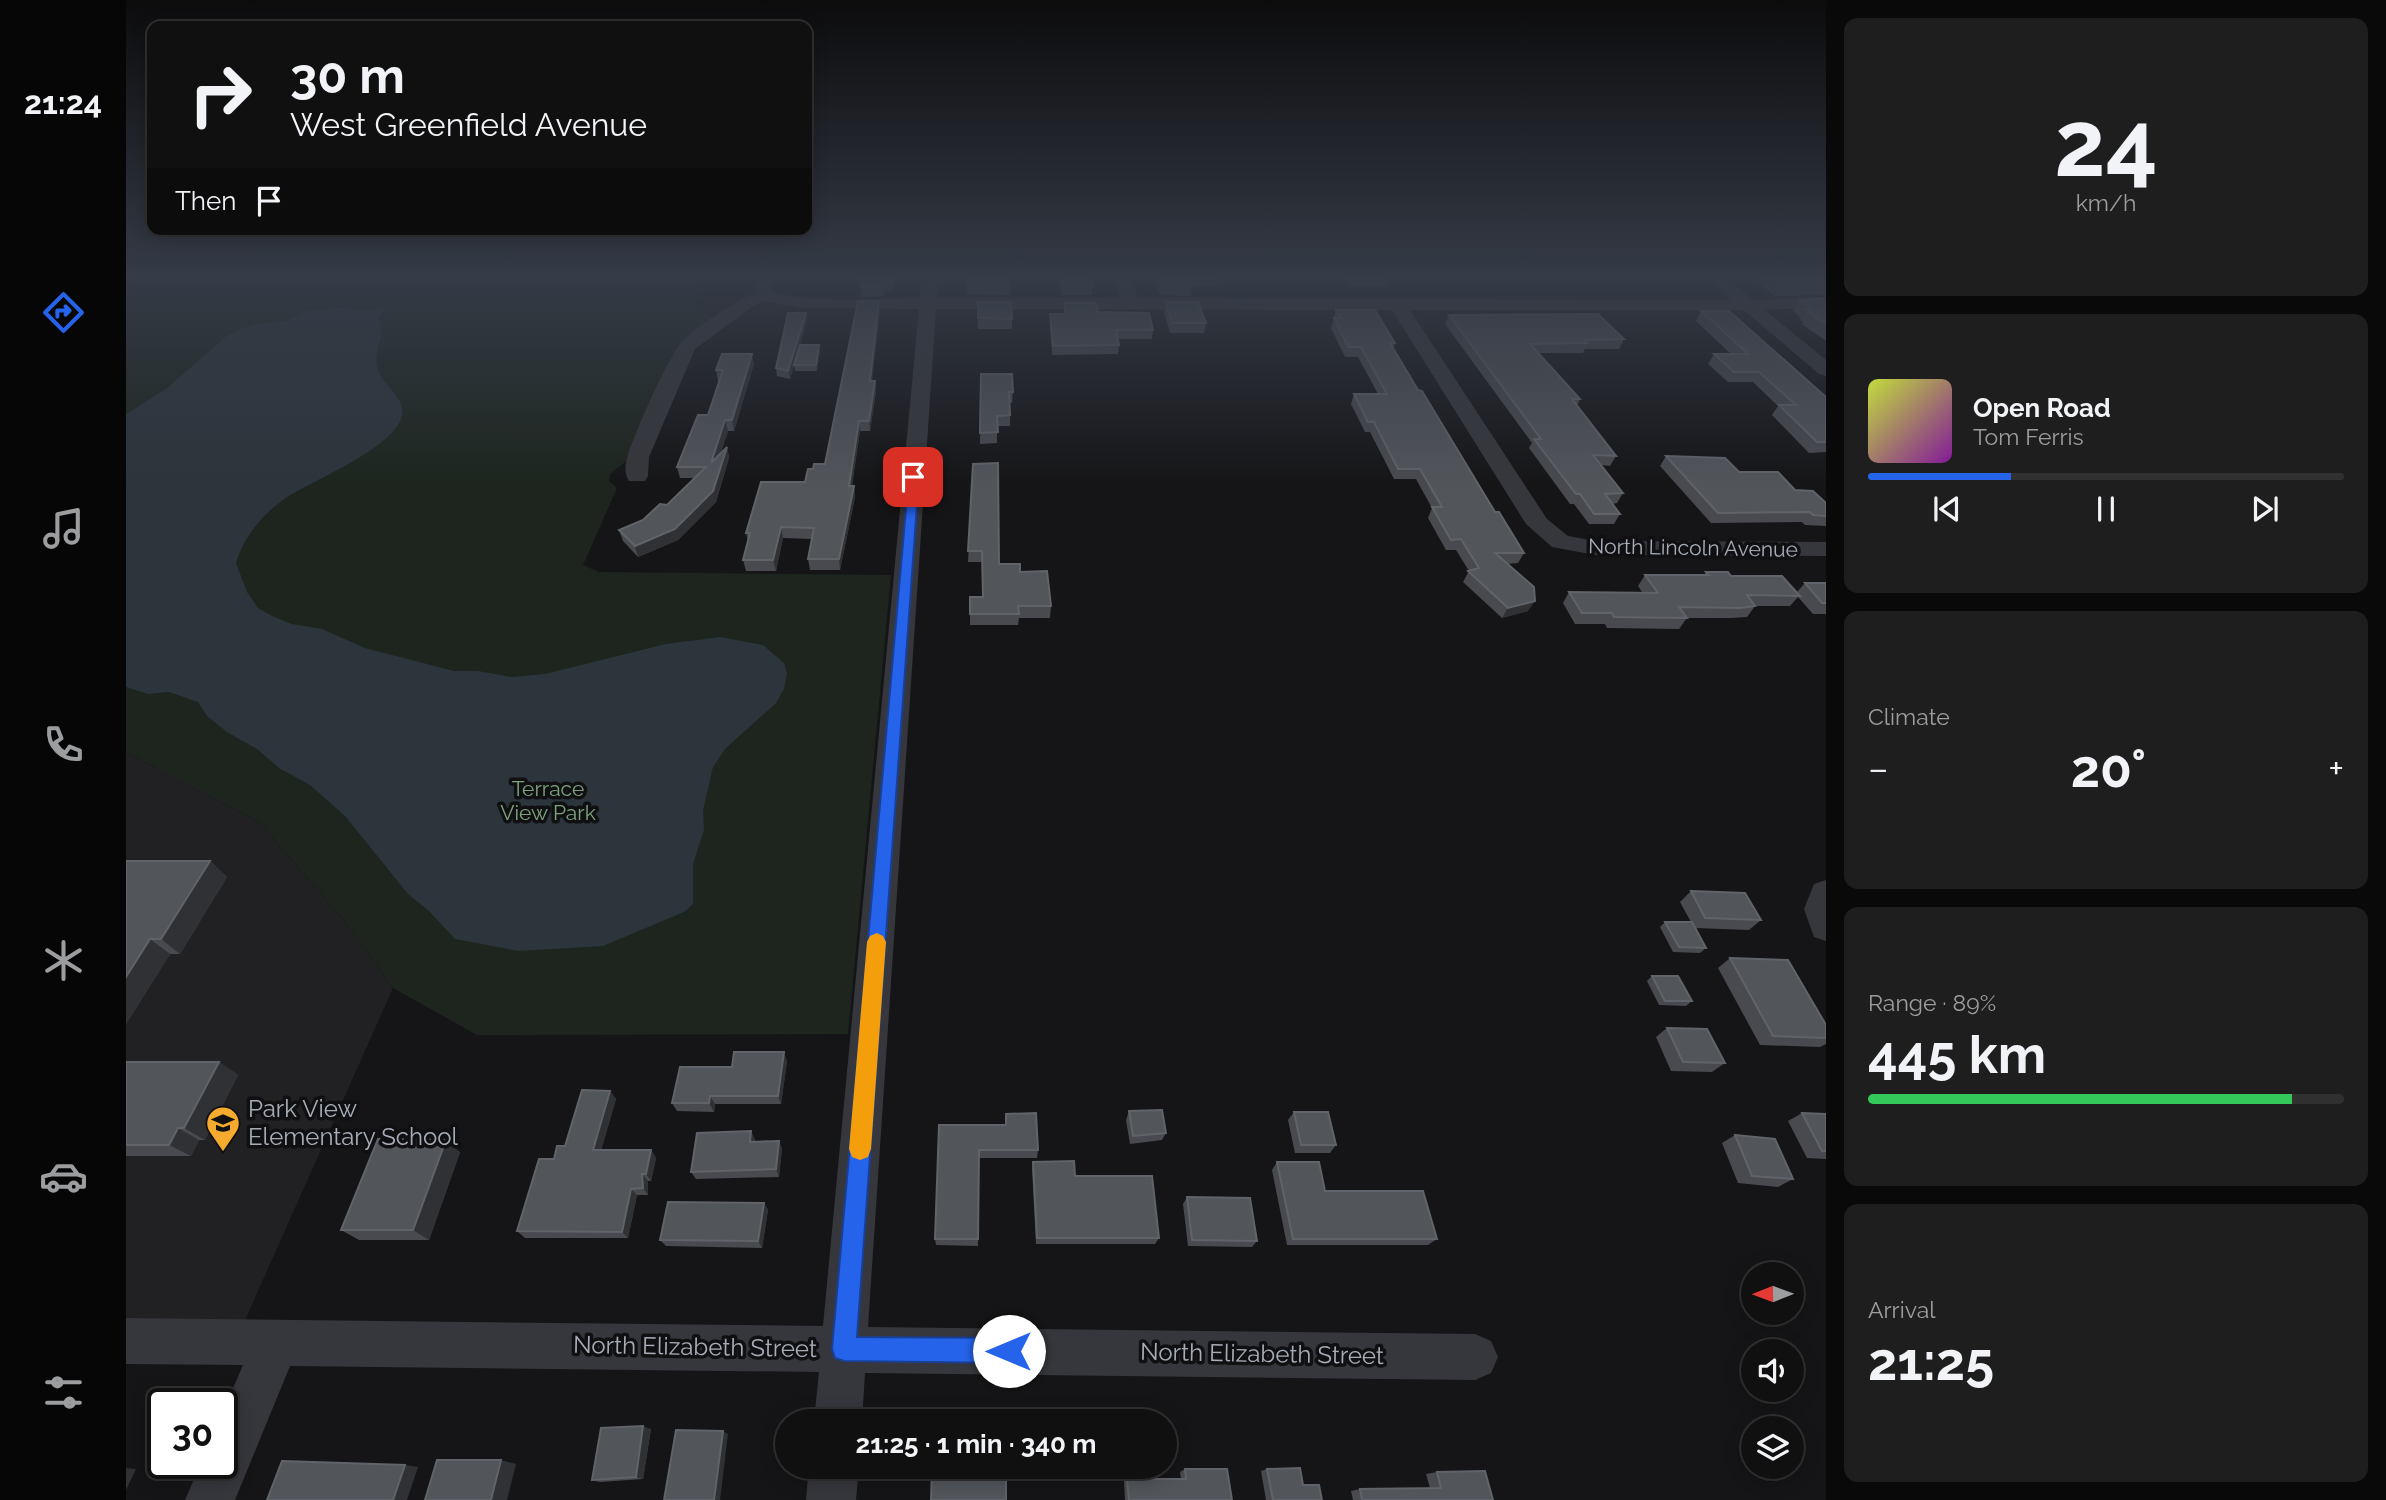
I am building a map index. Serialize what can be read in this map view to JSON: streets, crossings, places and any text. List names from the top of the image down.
{
  "streets": {
    "street": ["North Lincoln Avenue", "North Elizabeth Street"]
  },
  "parks": ["Terrace View Park"],
  "places": {
    "school or university": ["Park View Elementary School"]
  },
  "north": "left",
  "page": {
    "tabs": "21:24",
    "tile": [
      ["24", "km/h"],
      "Climate",
      ["Range · 89%", "445 km"],
      ["Arrival", "21:25"]
    ],
    "turn": ["30 m", "West Greenfield Avenue"],
    "then": "Then",
    "song": ["Open Road", "Tom Ferris"],
    "heat": ["−", "20°", "+"],
    "limit": "30",
    "trip": "21:25 · 1 min · 340 m"
  }
}
